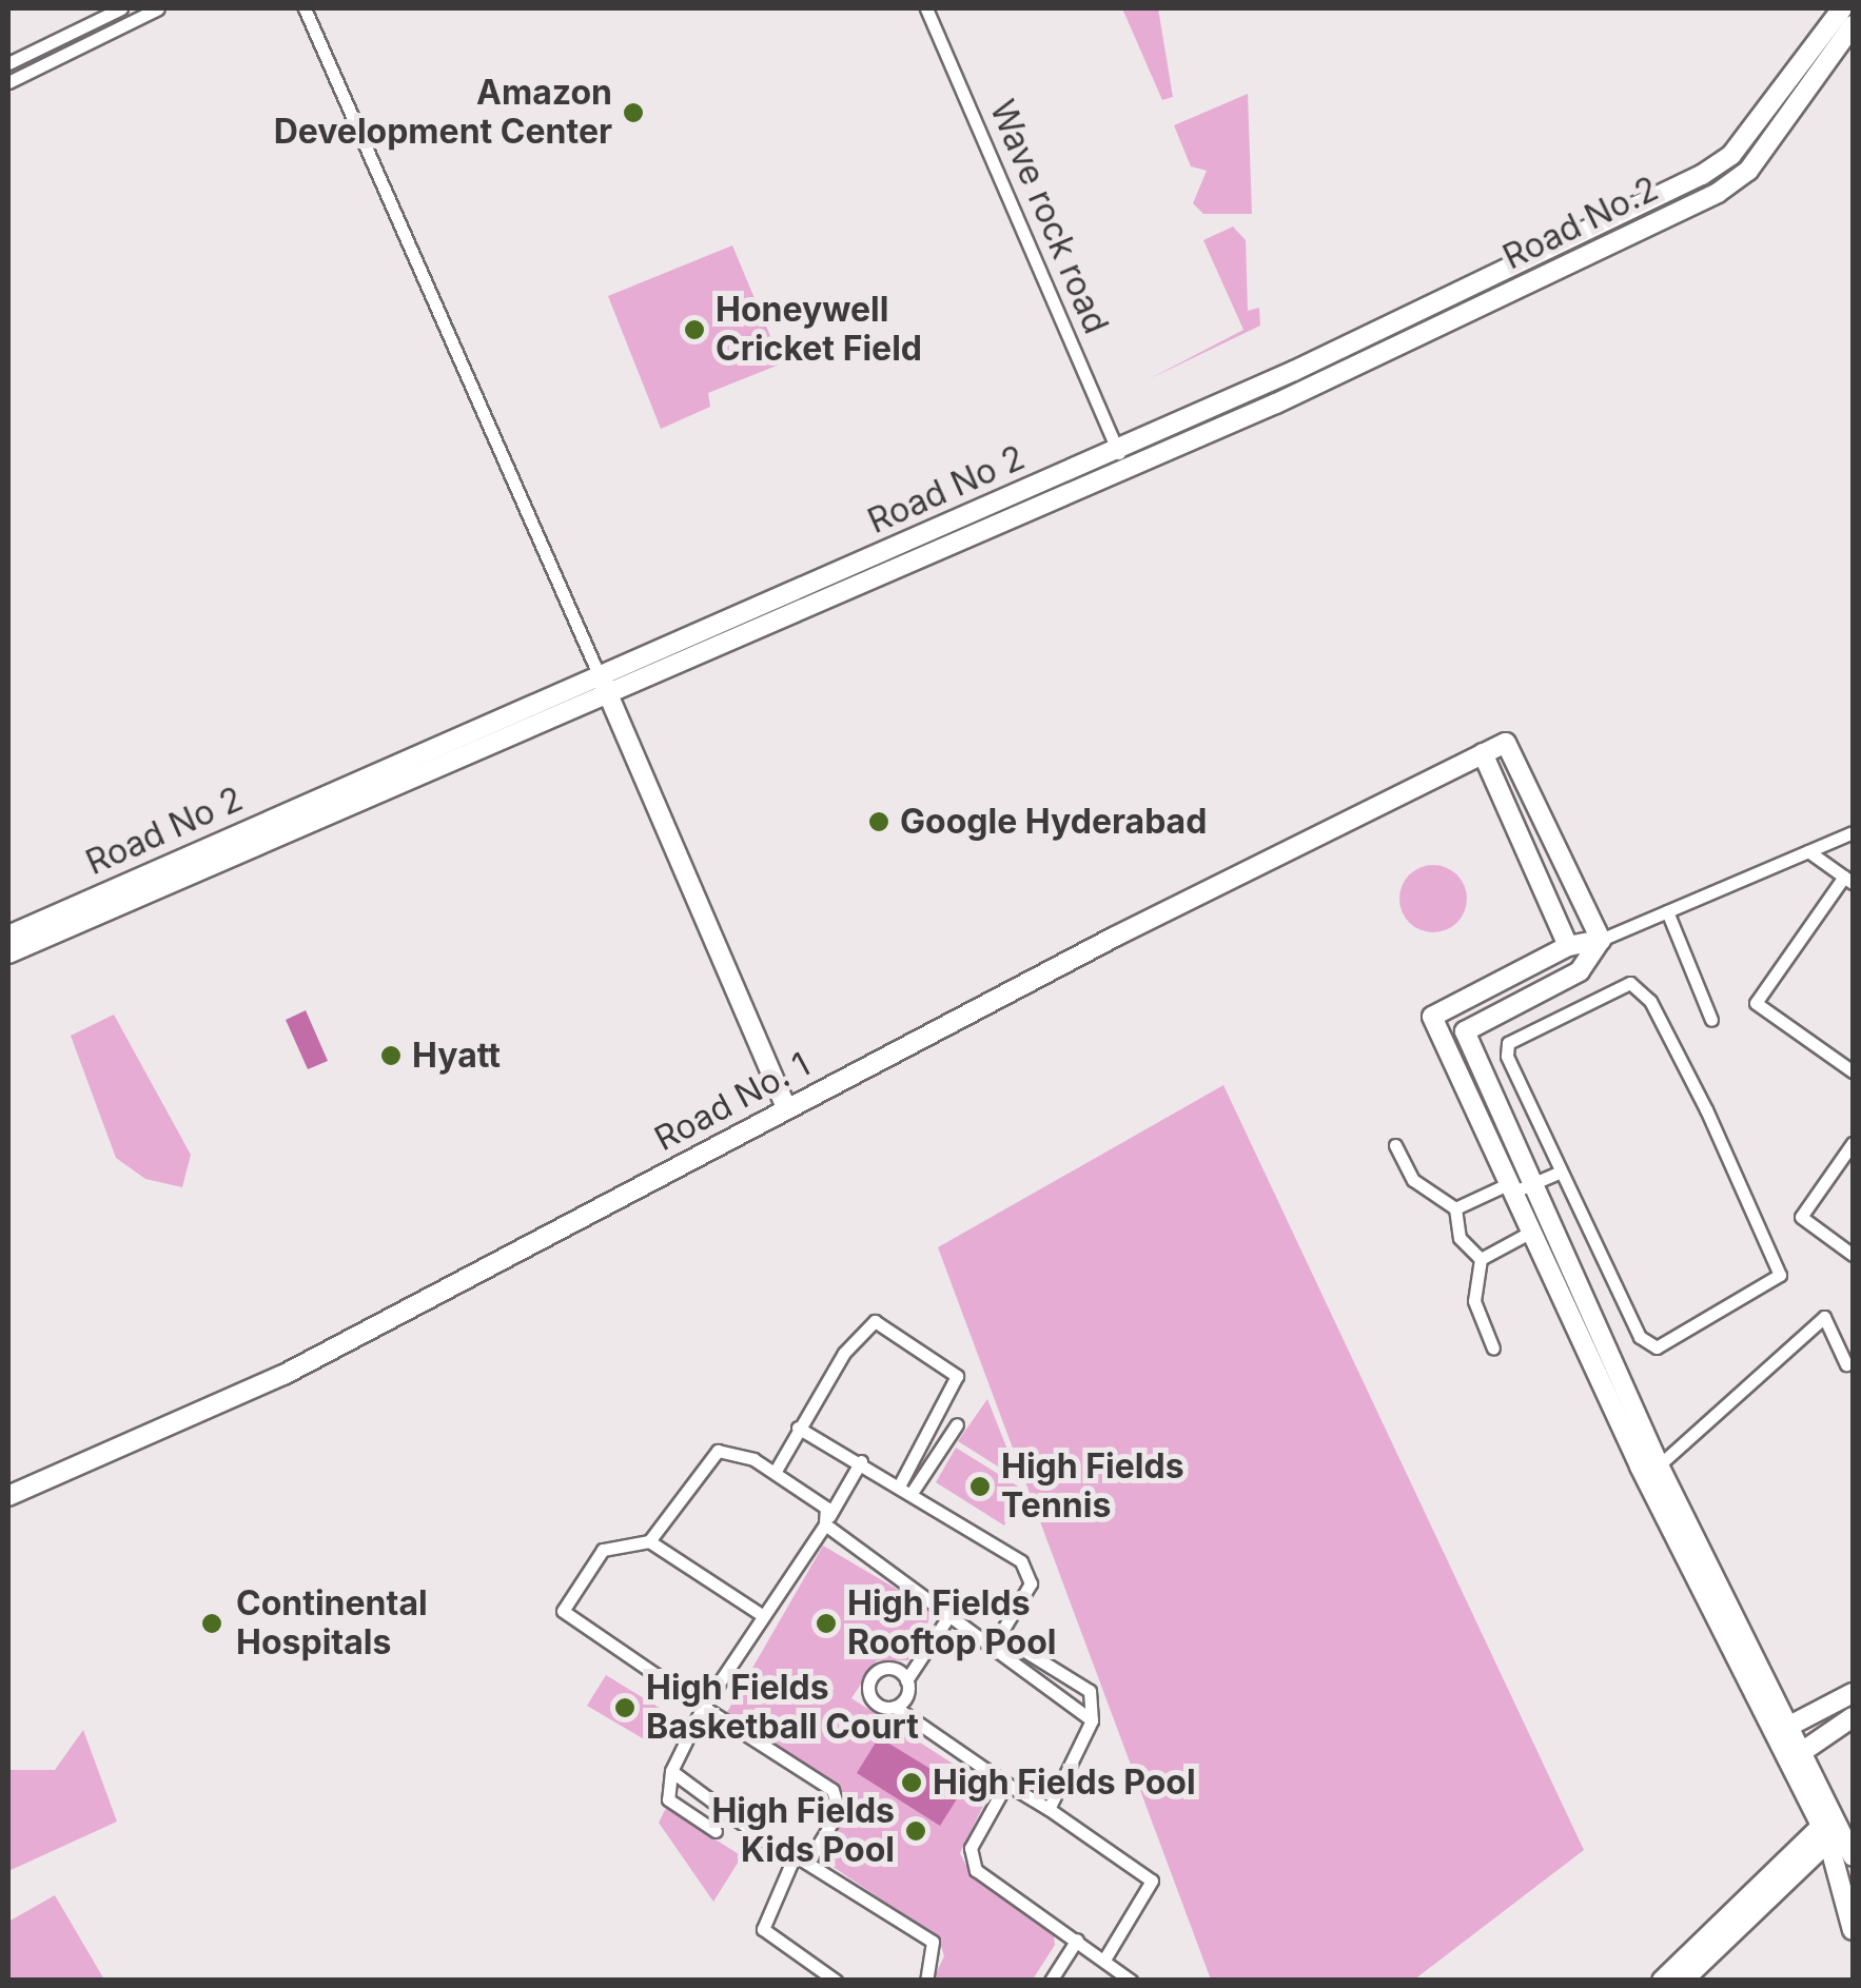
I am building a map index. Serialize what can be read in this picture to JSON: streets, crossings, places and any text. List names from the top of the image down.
{
  "streets": {
    "street": [
      "Wave rock road",
      "Road No.2",
      "Road No 2",
      "Road No. 1"
    ]
  },
  "crossings": [
    ["Wave rock road", "Road No 2"],
    ["Road No.2", "Road No 2"]
  ],
  "places": [
    "Amazon Development Center",
    "Honeywell Cricket Field",
    "Google Hyderabad",
    "Hyatt",
    "High Fields Tennis",
    "Continental Hospitals",
    "High Fields Rooftop Pool",
    "High Fields Basketball Court",
    "High Fields Pool",
    "High Fields Kids Pool"
  ]
}
